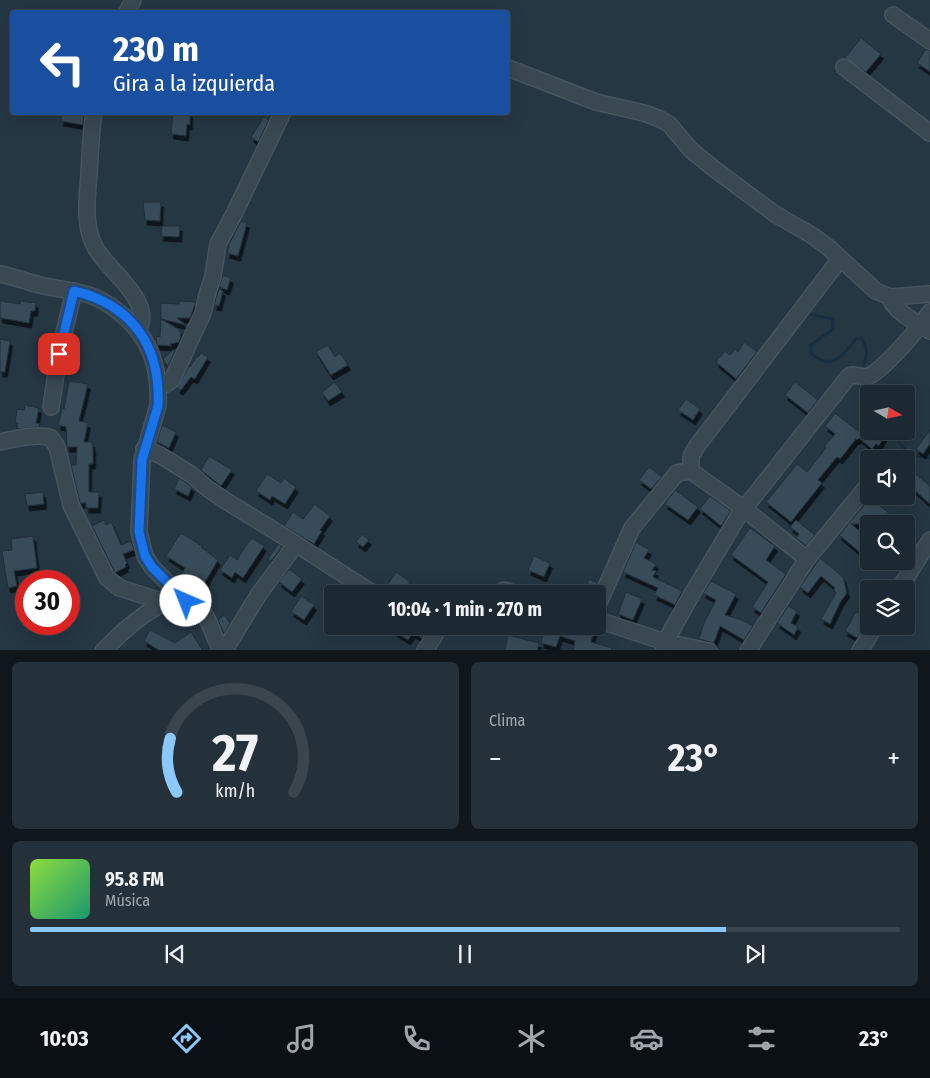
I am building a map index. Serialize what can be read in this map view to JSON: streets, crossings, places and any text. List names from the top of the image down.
{
  "north": "right",
  "page": {
    "turn": ["230 m", "Gira a la izquierda"],
    "limit": "30",
    "trip": "10:04 · 1 min · 270 m",
    "tile": "Clima",
    "heat": ["−", "23°", "+"],
    "song": ["95.8 FM", "Música"],
    "tabs": ["10:03", "23°"],
    "gauge": ["27", "km/h"]
  }
}
